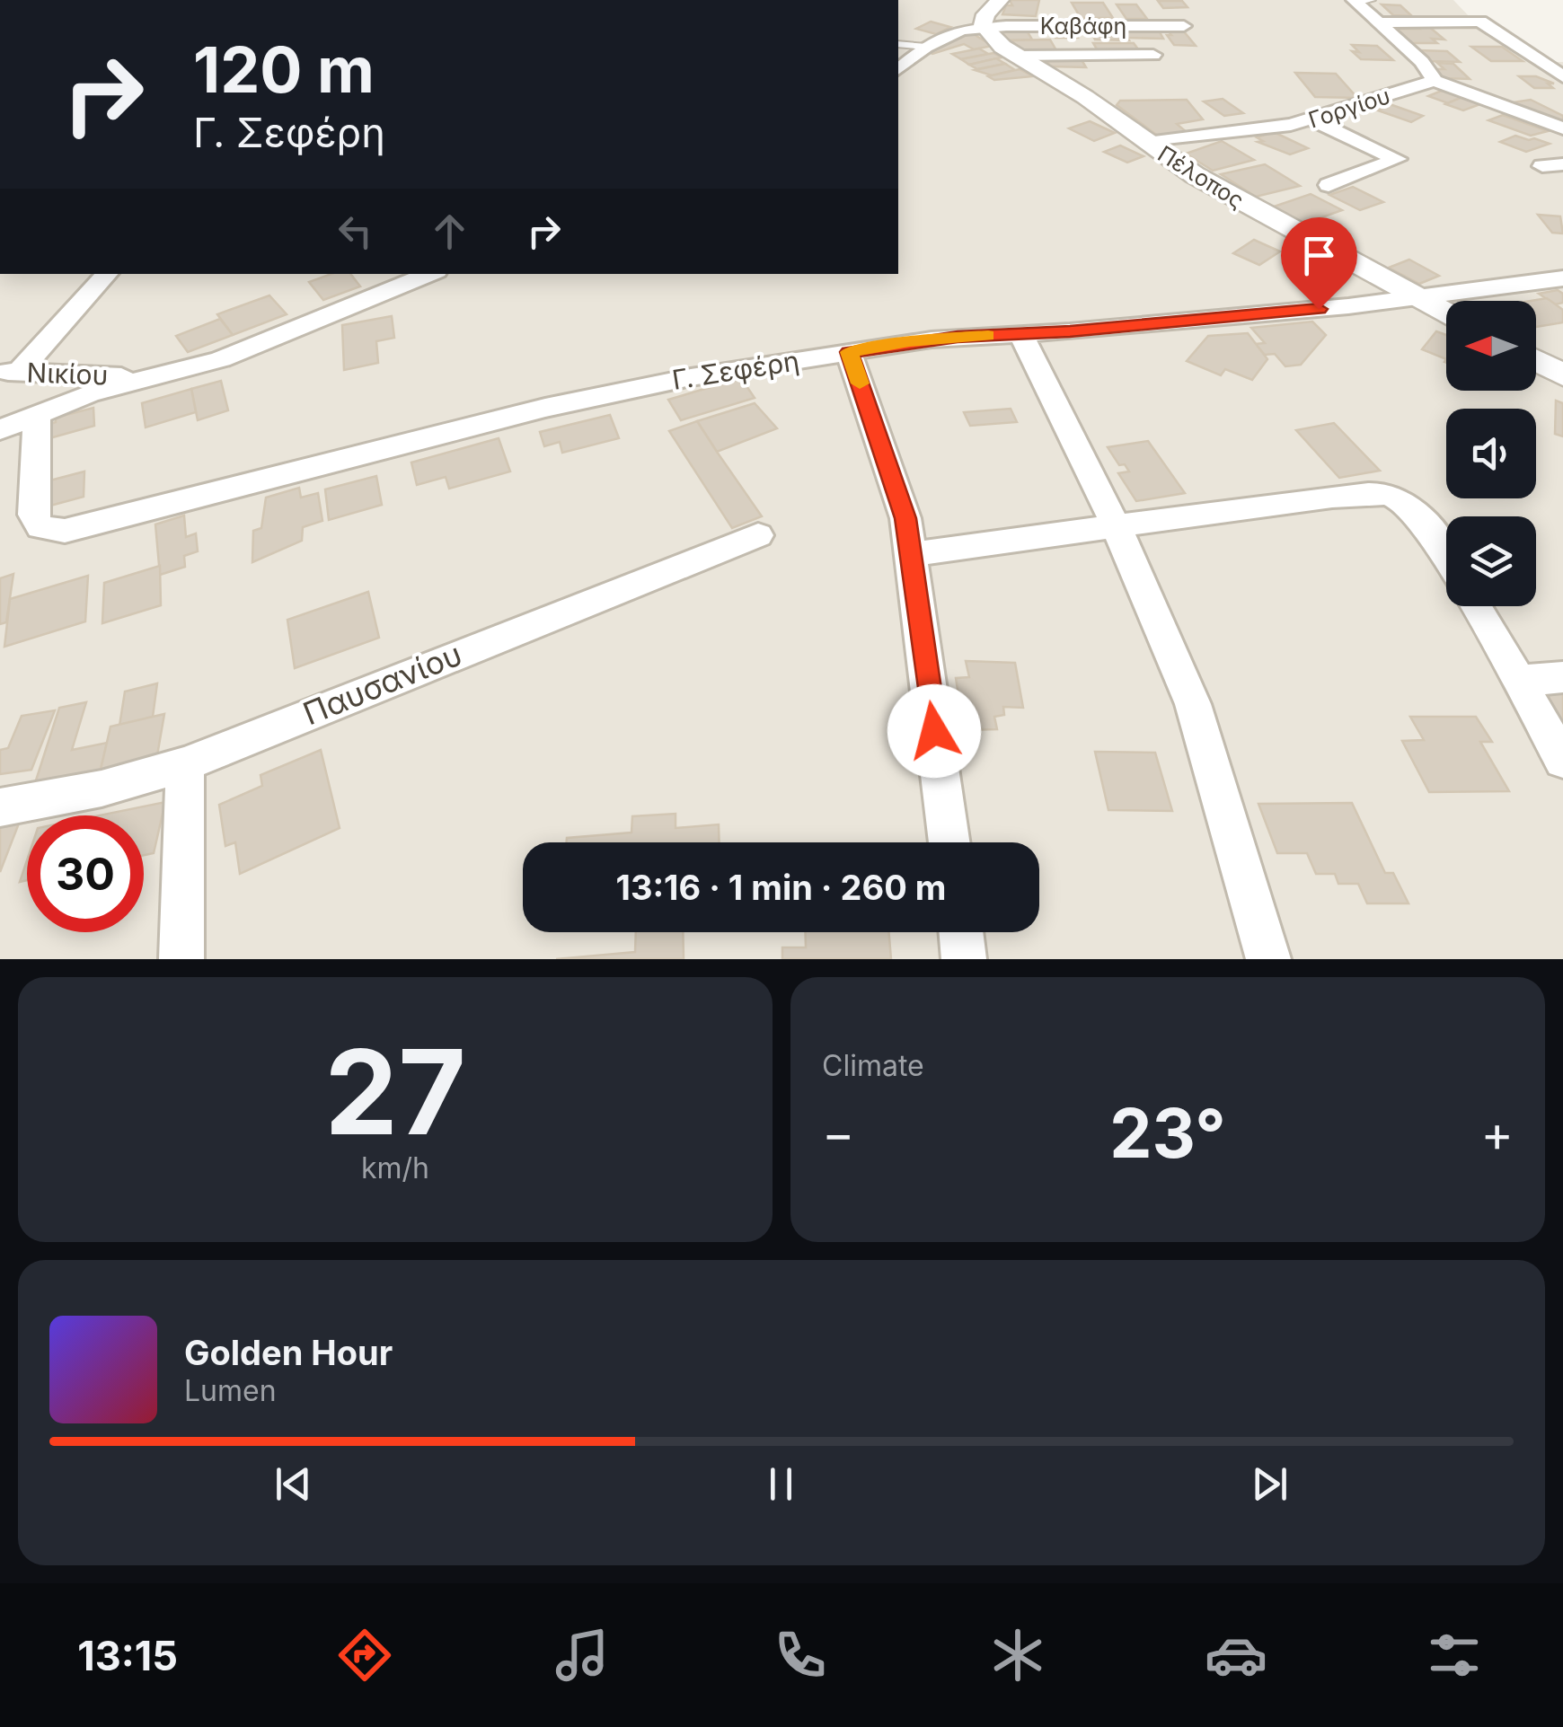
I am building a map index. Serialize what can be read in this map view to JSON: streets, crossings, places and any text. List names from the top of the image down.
{
  "streets": {
    "street": [
      "Καβάφη",
      "Γοργίου",
      "Πέλοπος",
      "Γ. Σεφέρη",
      "Νικίου",
      "Παυσανίου"
    ]
  },
  "crossings": [
    ["Καβάφη", "Πέλοπος"],
    ["Γοργίου", "Πέλοπος"],
    ["Πέλοπος", "Γ. Σεφέρη"]
  ],
  "north": "left",
  "page": {
    "turn": ["120 m", "Γ. Σεφέρη"],
    "limit": "30",
    "trip": "13:16 · 1 min · 260 m",
    "tile": [
      ["27", "km/h"],
      "Climate"
    ],
    "heat": ["−", "23°", "+"],
    "song": ["Golden Hour", "Lumen"],
    "tabs": "13:15"
  }
}
